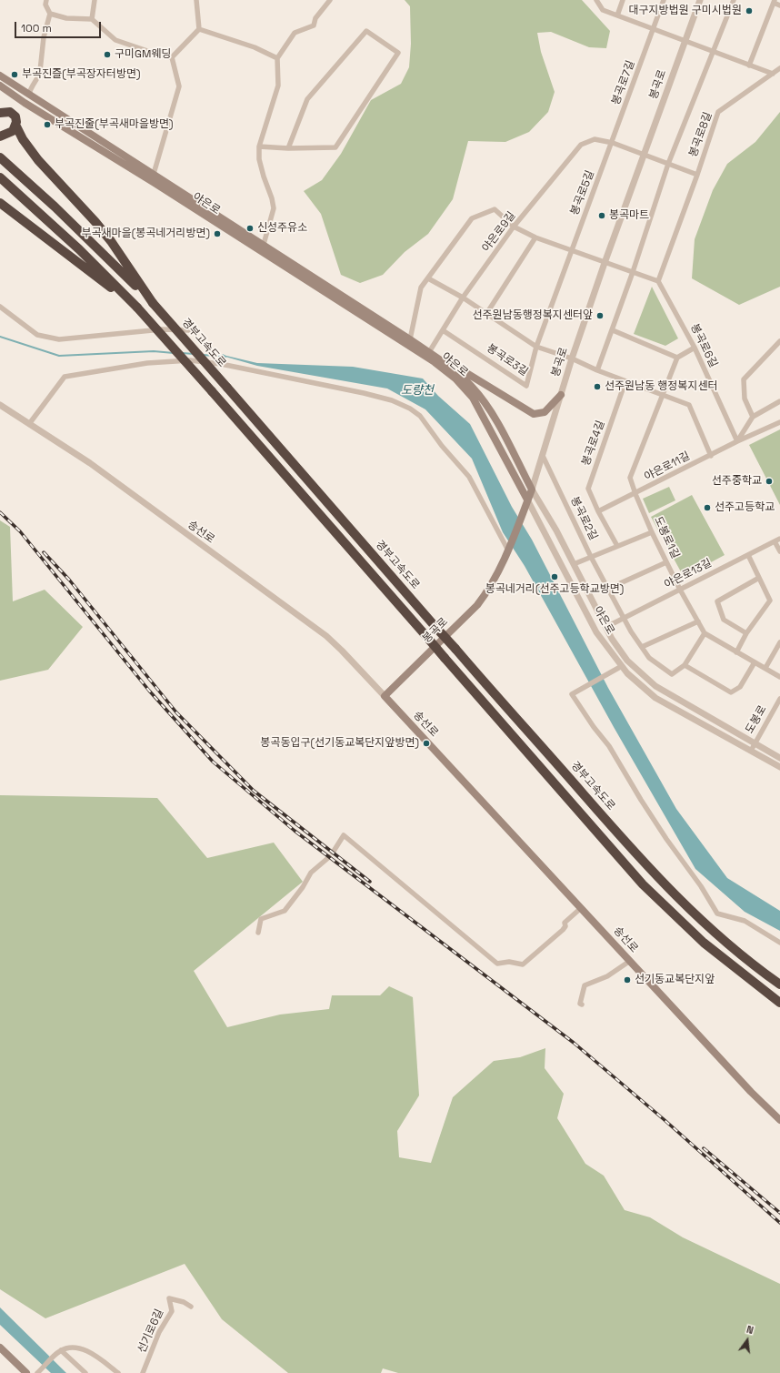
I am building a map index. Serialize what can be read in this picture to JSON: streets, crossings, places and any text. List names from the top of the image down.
{
  "streets": {
    "highway": ["경부고속도로"],
    "main road": ["봉곡로", "야은로", "송선로"],
    "street": [
      "봉곡로7길",
      "봉곡로8길",
      "봉곡로5길",
      "야은로9길",
      "봉곡로6길",
      "봉곡로3길",
      "봉곡로4길",
      "야은로11길",
      "봉곡로2길",
      "도봉로1길",
      "야은로13길",
      "도봉로",
      "선기로6길"
    ]
  },
  "crossings": [
    ["봉곡로7길", "봉곡로5길"],
    ["봉곡로7길", "야은로9길"],
    ["봉곡로", "봉곡로8길"],
    ["봉곡로", "야은로"],
    ["봉곡로", "봉곡로2길"],
    ["봉곡로", "송선로"],
    ["봉곡로5길", "야은로9길"],
    ["봉곡로5길", "봉곡로3길"],
    ["야은로", "야은로9길"],
    ["야은로", "야은로13길"],
    ["야은로", "도봉로"],
    ["야은로9길", "봉곡로3길"],
    ["봉곡로6길", "야은로11길"],
    ["봉곡로4길", "야은로11길"],
    ["야은로11길", "도봉로1길"],
    ["봉곡로2길", "야은로13길"],
    ["도봉로1길", "야은로13길"]
  ],
  "water": ["도량천"],
  "places": [
    "대구지방법원 구미시법원",
    "구미GM웨딩",
    "부곡진즐(부곡장자터방면)",
    "부곡진줄(부곡새마을방면)",
    "봉곡마트",
    "신성주유소",
    "부곡새마을(봉곡네거리방면)",
    "선주원남동행정복지센터앞",
    "선주원남동 행정복지센터",
    "선주중학교",
    "선주고등학교",
    "봉곡네거리(선주고등학교방면)",
    "봉곡동입구(선기동교복단지앞방면)",
    "선기동교복단지앞"
  ],
  "scale_bar": "100 m",
  "north": "top"
}
